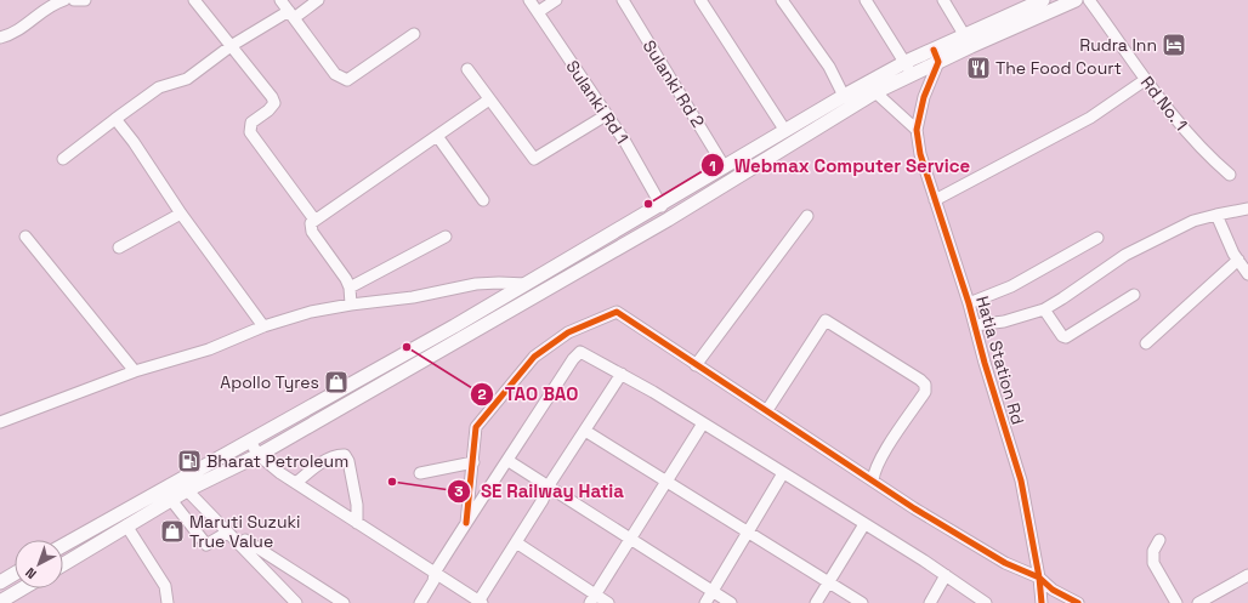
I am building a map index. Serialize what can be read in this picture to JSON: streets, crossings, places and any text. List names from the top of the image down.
{
  "streets": {
    "street": [
      "Sulanki Rd 2",
      "Sulanki Rd 1",
      "Rd No. 1",
      "Hatia Station Rd"
    ]
  },
  "places": {
    "hotel": ["Rudra Inn"],
    "restaurant": ["The Food Court"],
    "other": ["Webmax Computer Service", "TAO BAO", "SE Railway Hatia"],
    "shop": ["Apollo Tyres", "Maruti Suzuki True Value"],
    "fuel station": ["Bharat Petroleum"]
  },
  "north": "bottom left"
}
